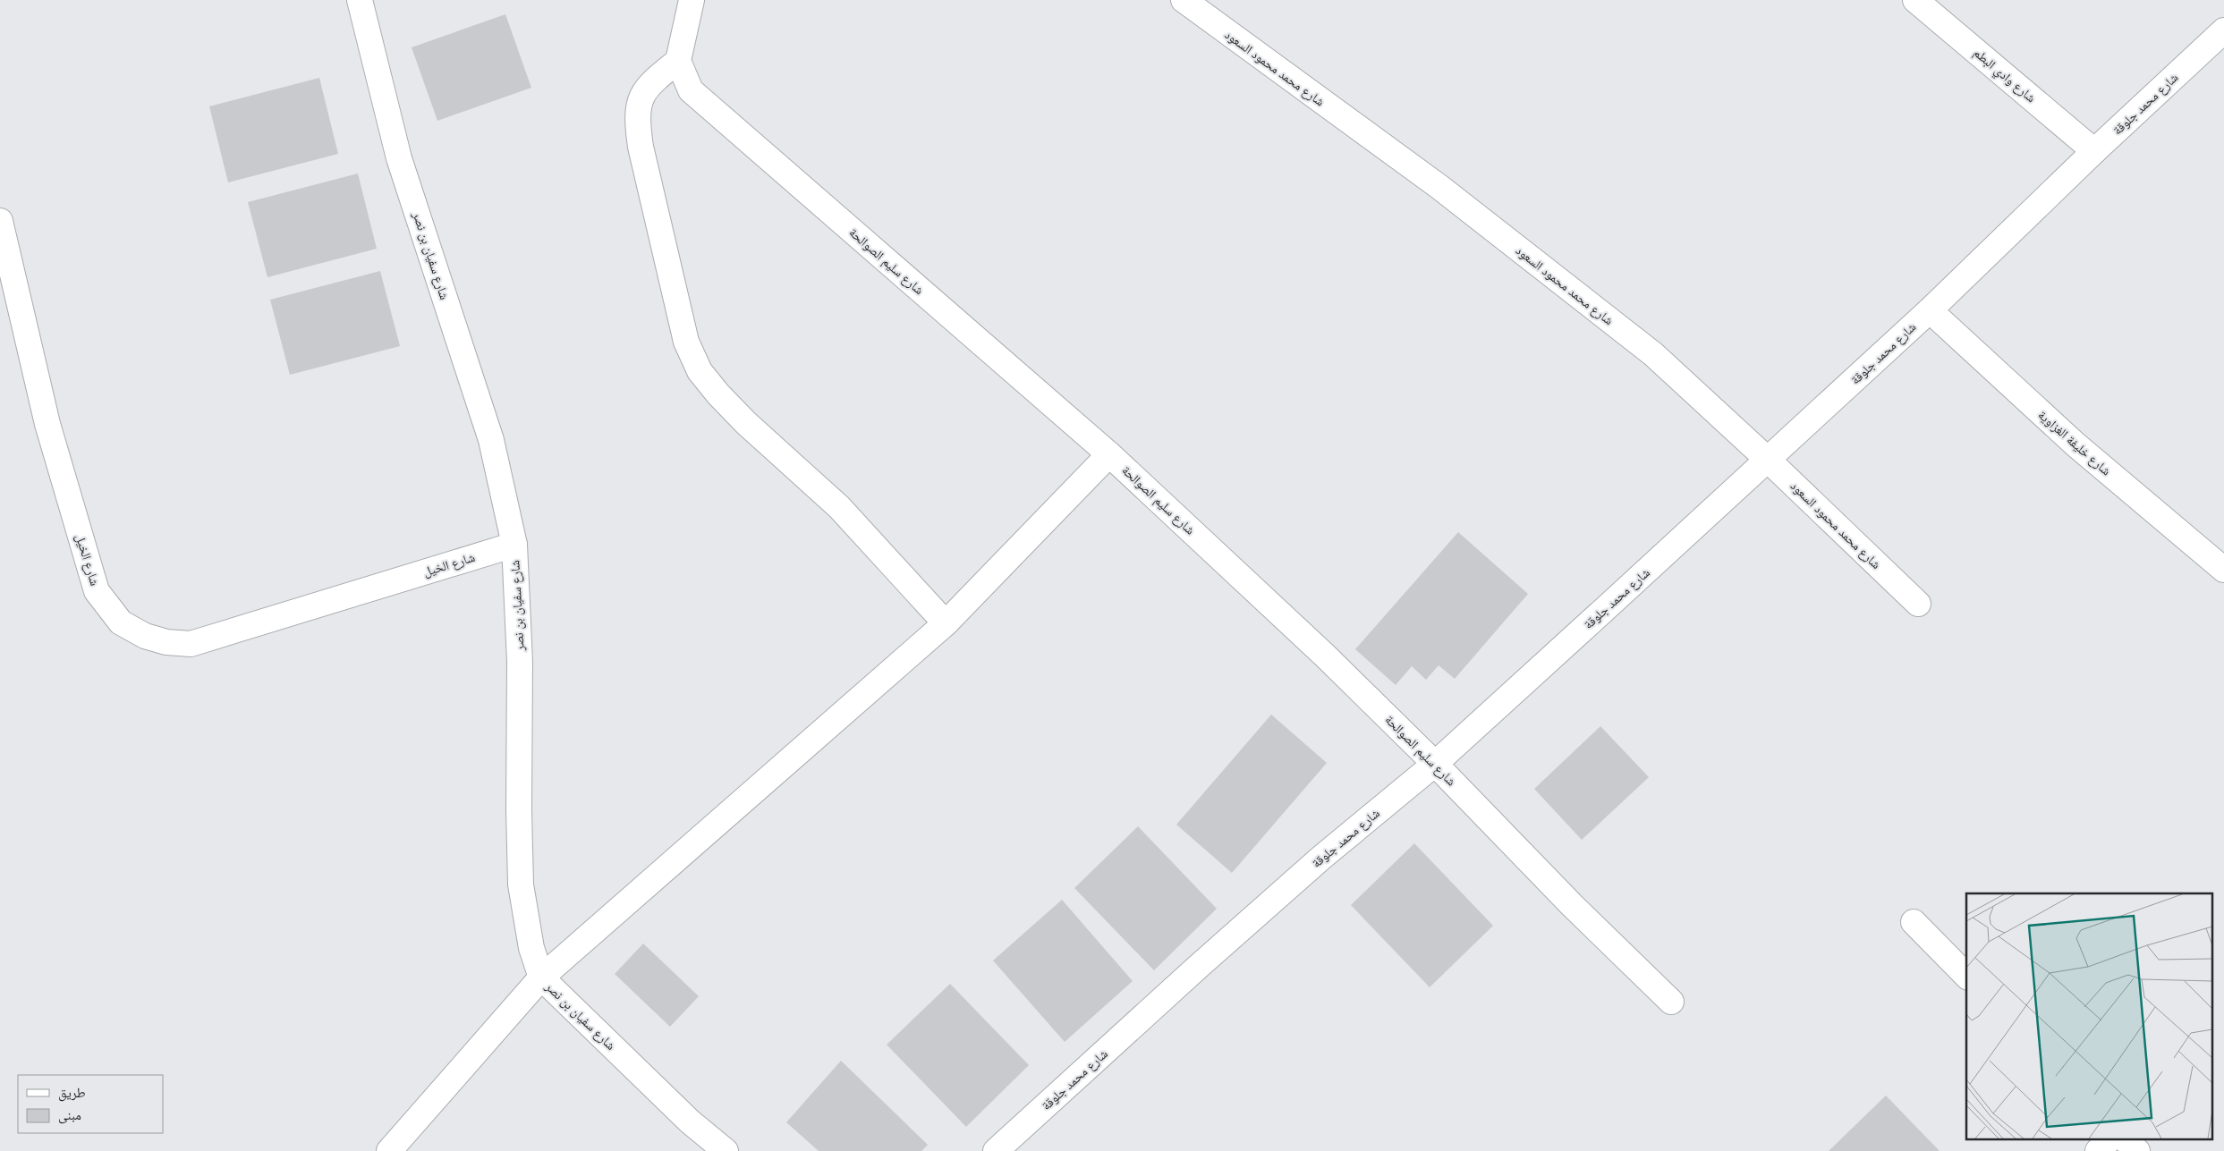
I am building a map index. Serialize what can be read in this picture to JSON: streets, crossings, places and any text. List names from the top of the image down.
{
  "streets": {
    "street": [
      "شارع محمد محمود السعود",
      "شارع وادي البطم",
      "شارع محمد جلوقة",
      "شارع سفيان بن نصر",
      "شارع سليم الصوالحة",
      "شارع خليفة الغزاوية",
      "شارع الخيل"
    ]
  },
  "crossings": [
    ["شارع محمد محمود السعود", "شارع محمد جلوقة"],
    ["شارع وادي البطم", "شارع محمد جلوقة"],
    ["شارع محمد جلوقة", "شارع سليم الصوالحة"],
    ["شارع محمد جلوقة", "شارع خليفة الغزاوية"],
    ["شارع سفيان بن نصر", "شارع الخيل"]
  ],
  "legend": ["طريق", "مبنى"]
}
